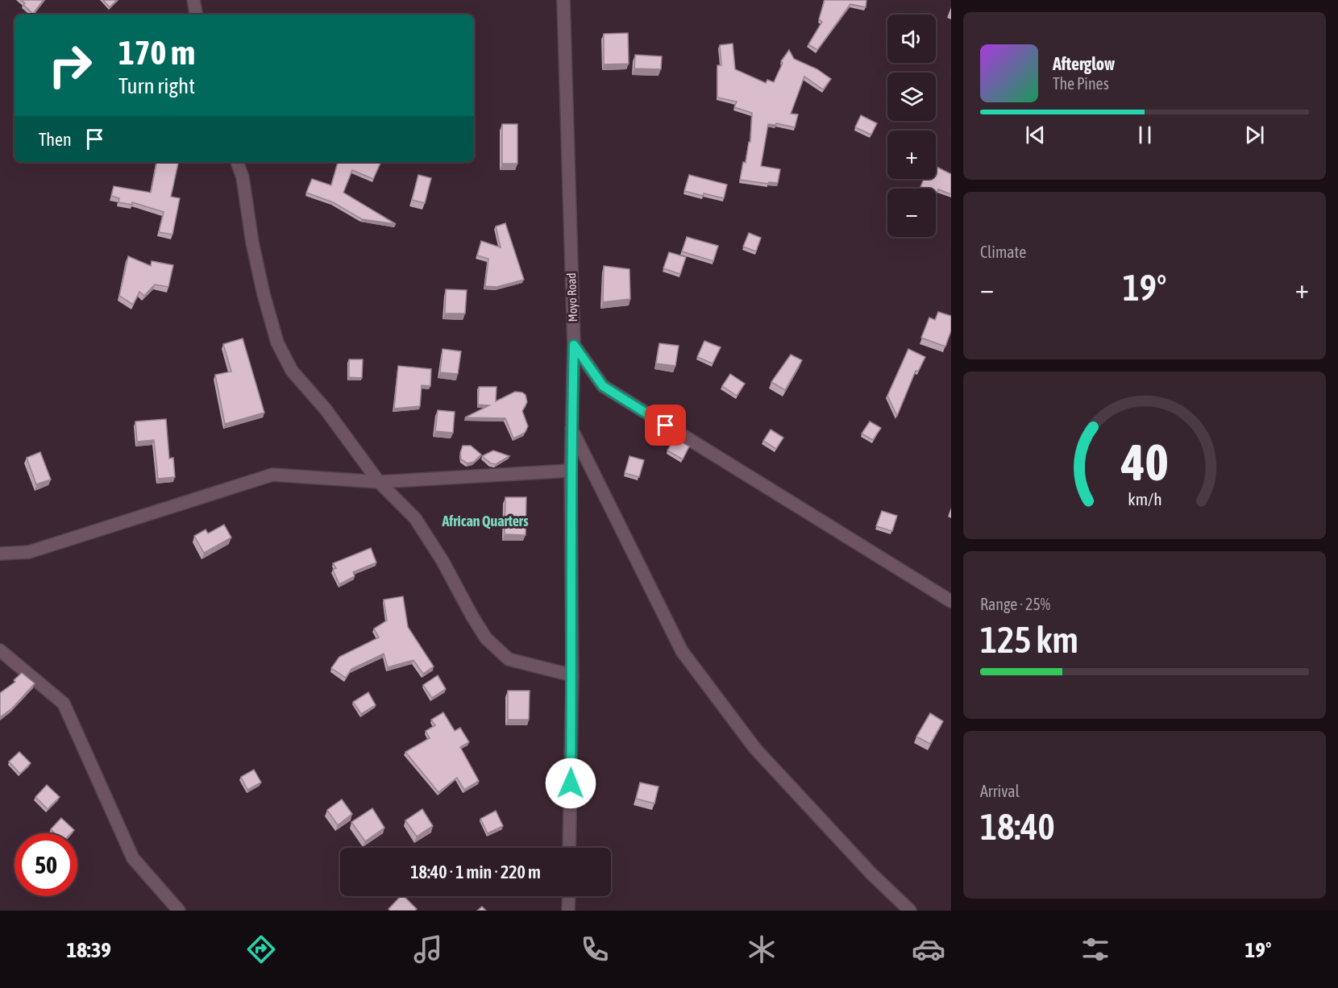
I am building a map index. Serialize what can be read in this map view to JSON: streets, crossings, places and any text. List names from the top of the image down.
{
  "streets": {
    "street": ["Moyo Road"]
  },
  "districts": ["African Quarters"],
  "page": {
    "map_buttons": ["+", "−"],
    "turn": ["170 m", "Turn right"],
    "song": ["Afterglow", "The Pines"],
    "then": "Then",
    "tile": [
      "Climate",
      ["Range · 25%", "125 km"],
      ["Arrival", "18:40"]
    ],
    "heat": ["−", "19°", "+"],
    "limit": "50",
    "trip": "18:40 · 1 min · 220 m",
    "tabs": ["18:39", "19°"],
    "gauge": ["40", "km/h"]
  }
}
